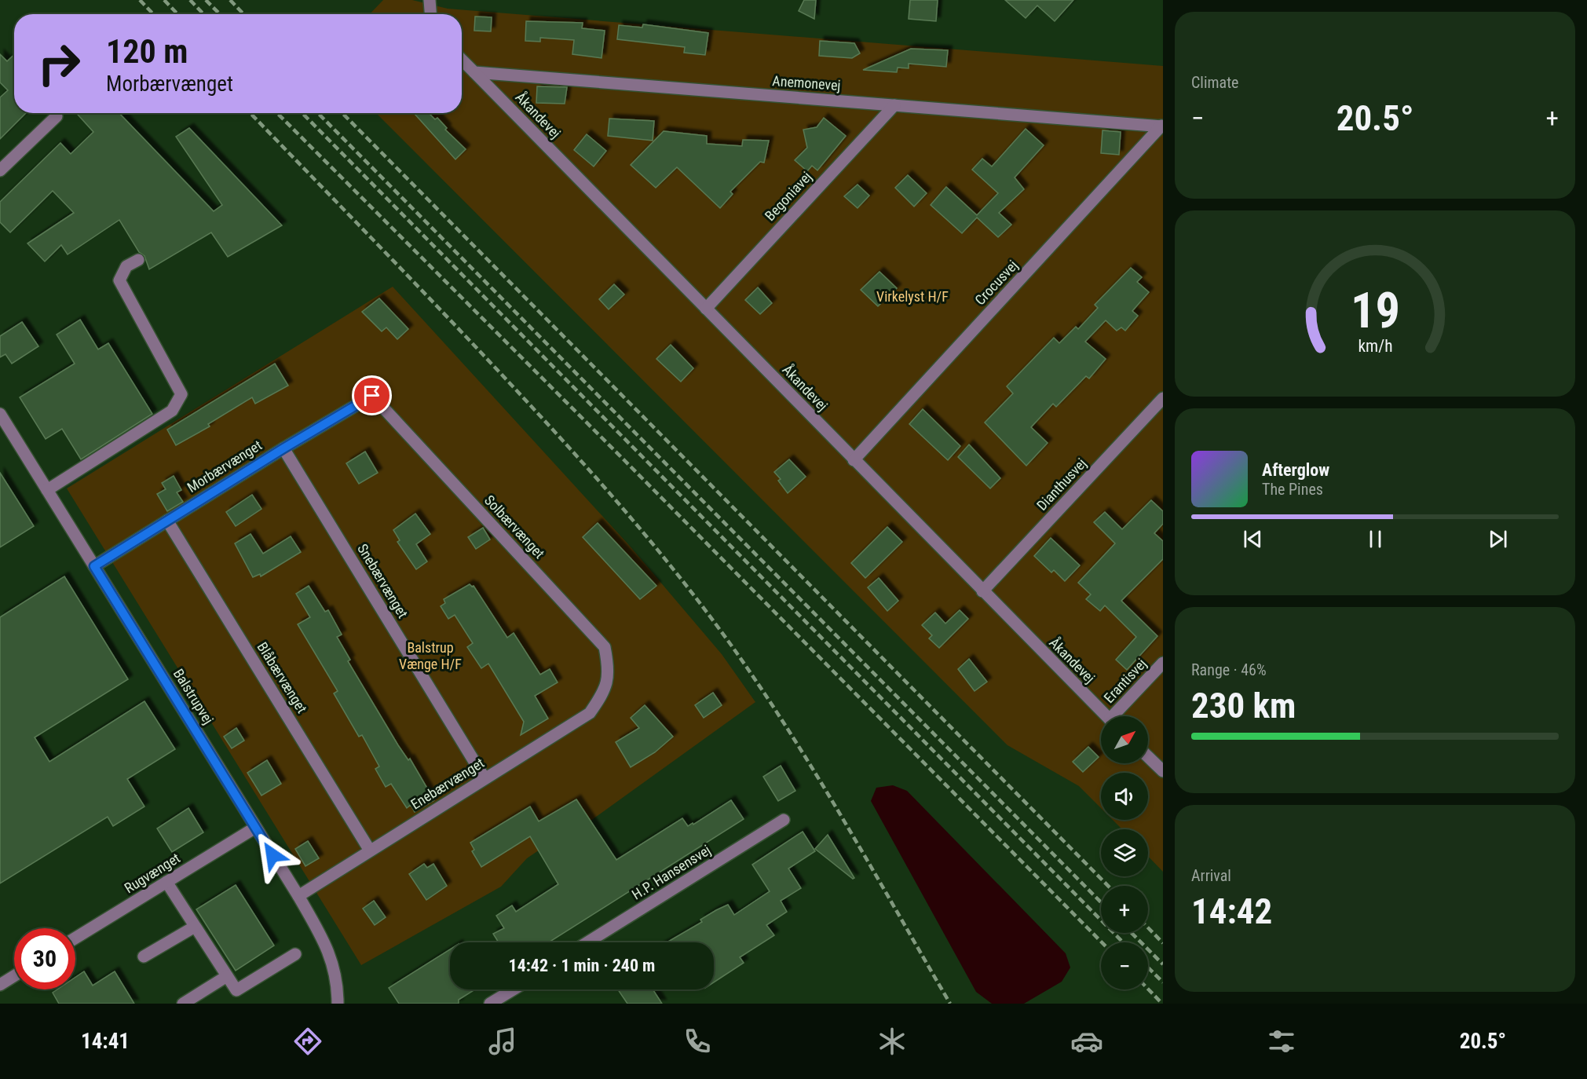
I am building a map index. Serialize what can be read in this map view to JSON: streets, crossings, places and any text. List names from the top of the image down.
{
  "streets": {
    "street": [
      "Anemonevej",
      "Åkandevej",
      "Begoniavej",
      "Crocusvej",
      "Morbærvænget",
      "Dianthusvej",
      "Solbærvænget",
      "Snebærvænget",
      "Blåbærvænget",
      "Erantisvej",
      "Balstrupvej",
      "Enebærvænget",
      "H.P. Hansensvej",
      "Rugvænget"
    ]
  },
  "crossings": [
    ["Anemonevej", "Åkandevej"],
    ["Anemonevej", "Begoniavej"],
    ["Anemonevej", "Crocusvej"],
    ["Åkandevej", "Begoniavej"],
    ["Åkandevej", "Crocusvej"],
    ["Åkandevej", "Dianthusvej"],
    ["Morbærvænget", "Solbærvænget"],
    ["Morbærvænget", "Snebærvænget"],
    ["Morbærvænget", "Blåbærvænget"],
    ["Morbærvænget", "Balstrupvej"],
    ["Solbærvænget", "Enebærvænget"],
    ["Snebærvænget", "Enebærvænget"],
    ["Blåbærvænget", "Enebærvænget"],
    ["Balstrupvej", "Enebærvænget"],
    ["Balstrupvej", "Rugvænget"]
  ],
  "parks": ["Virkelyst H/F", "Balstrup Vænge H/F"],
  "north": "top right",
  "page": {
    "tile": [
      "Climate",
      ["Range · 46%", "230 km"],
      ["Arrival", "14:42"]
    ],
    "turn": ["120 m", "Morbærvænget"],
    "heat": ["−", "20.5°", "+"],
    "song": ["Afterglow", "The Pines"],
    "map_buttons": ["+", "−"],
    "limit": "30",
    "trip": "14:42 · 1 min · 240 m",
    "tabs": ["14:41", "20.5°"],
    "gauge": ["19", "km/h"]
  }
}
